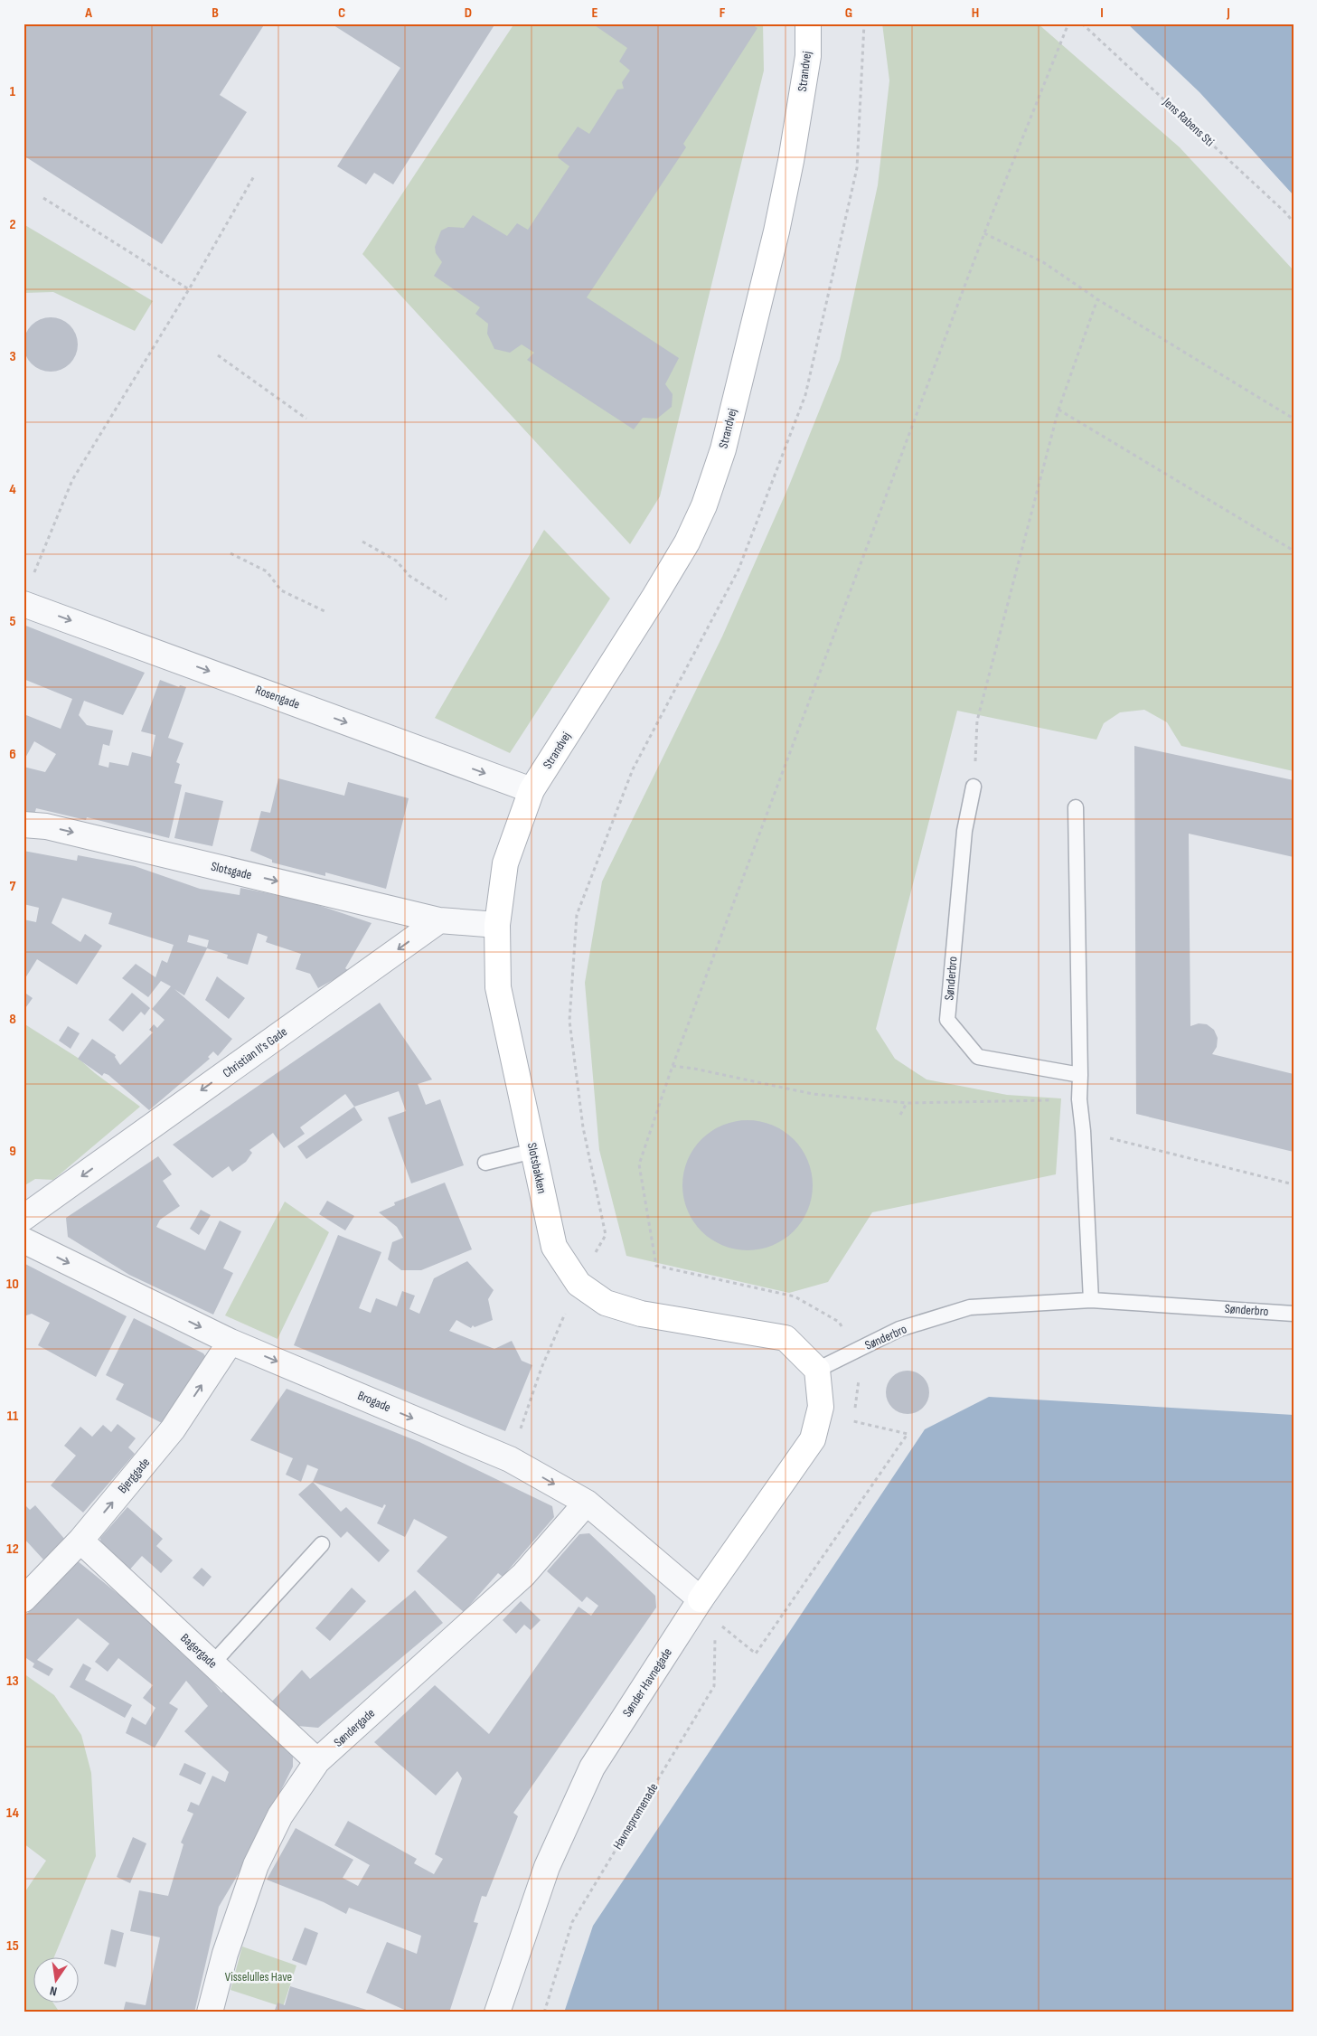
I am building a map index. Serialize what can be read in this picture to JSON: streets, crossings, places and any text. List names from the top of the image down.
{
  "streets": {
    "street": [
      "Strandvej",
      "Rosengade",
      "Slotsgade",
      "Christian II's Gade",
      "Slotsbakken",
      "Brogade",
      "Bjerggade",
      "Bagergade",
      "Sønder Havnegade",
      "Søndergade"
    ],
    "lane": ["Sønderbro"],
    "path": ["Jens Rabens Sti", "Havnepromenade"]
  },
  "crossings": [
    ["Strandvej", "Rosengade"],
    ["Strandvej", "Slotsbakken"],
    ["Rosengade", "Slotsbakken"],
    ["Slotsgade", "Christian II's Gade"],
    ["Sønderbro", "Slotsbakken"],
    ["Sønderbro", "Sønder Havnegade"],
    ["Slotsbakken", "Sønder Havnegade"],
    ["Brogade", "Bjerggade"],
    ["Brogade", "Sønder Havnegade"],
    ["Brogade", "Søndergade"],
    ["Bjerggade", "Bagergade"],
    ["Bagergade", "Søndergade"]
  ],
  "one_way": [
    "Rosengade",
    "Slotsgade",
    "Christian II's Gade",
    "Brogade",
    "Bjerggade"
  ],
  "parks": ["Visselulles Have"],
  "north": "bottom",
  "grid": {
    "columns": [
      "A",
      "B",
      "C",
      "D",
      "E",
      "F",
      "G",
      "H",
      "I",
      "J"
    ],
    "rows": [
      "1",
      "2",
      "3",
      "4",
      "5",
      "6",
      "7",
      "8",
      "9",
      "10",
      "11",
      "12",
      "13",
      "14",
      "15"
    ]
  }
}
